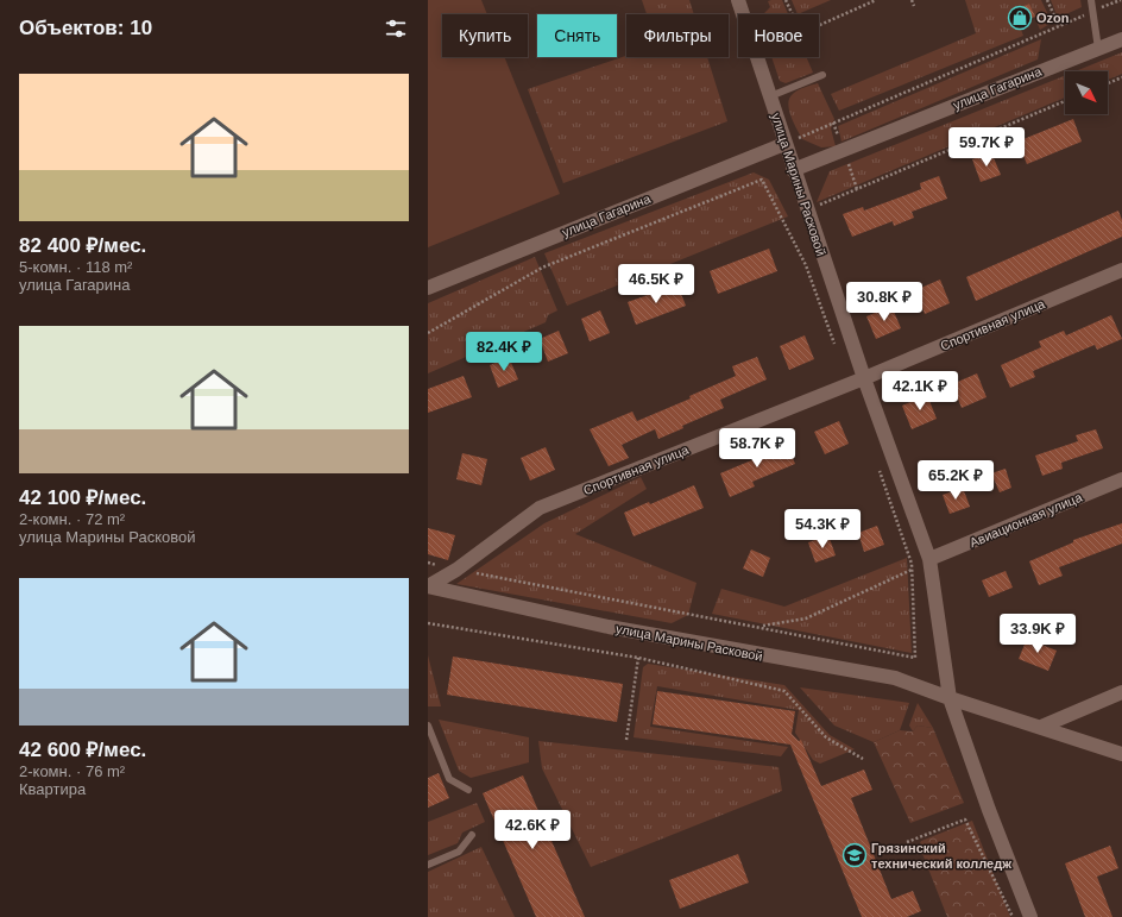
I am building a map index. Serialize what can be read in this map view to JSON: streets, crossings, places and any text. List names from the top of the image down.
{
  "streets": {
    "street": [
      "улица Гагарина",
      "улица Марины Расковой",
      "Спортивная улица",
      "Авиационная улица"
    ]
  },
  "crossings": [
    ["улица Гагарина", "улица Марины Расковой"],
    ["улица Марины Расковой", "Спортивная улица"],
    ["улица Марины Расковой", "Авиационная улица"]
  ],
  "places": {
    "shop": ["Ozon"],
    "school or university": ["Грязинский технический колледж"]
  },
  "north": "bottom right",
  "page": {
    "heading": "Объектов: 10",
    "chip": [
      "Купить",
      "Снять",
      "Фильтры",
      "Новое"
    ],
    "list": [
      {
        "name": "82 400 ₽/мес.",
        "note": "5-комн. · 118 m² · улица Гагарина"
      },
      {
        "name": "42 100 ₽/мес.",
        "note": "2-комн. · 72 m² · улица Марины Расковой"
      },
      {
        "name": "42 600 ₽/мес.",
        "note": "2-комн. · 76 m² · Квартира"
      }
    ],
    "price": [
      "59.7K ₽",
      "46.5K ₽",
      "30.8K ₽",
      "82.4K ₽",
      "42.1K ₽",
      "58.7K ₽",
      "65.2K ₽",
      "54.3K ₽",
      "33.9K ₽",
      "42.6K ₽"
    ]
  }
}
